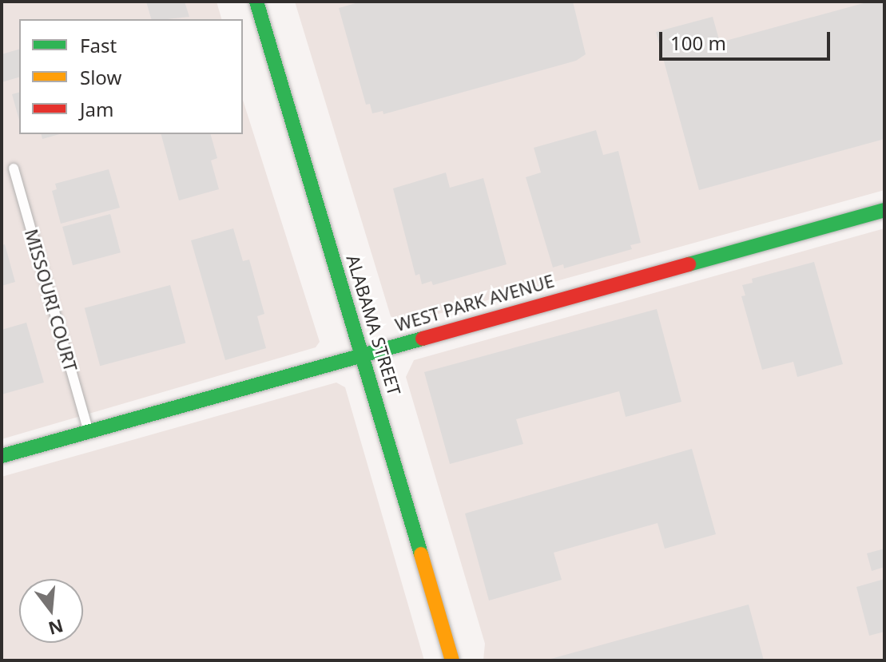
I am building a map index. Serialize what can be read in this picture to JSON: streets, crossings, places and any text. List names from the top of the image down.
{
  "streets": {
    "street": ["MISSOURI COURT", "WEST PARK AVENUE", "ALABAMA STREET"]
  },
  "crossings": [
    ["MISSOURI COURT", "WEST PARK AVENUE"],
    ["WEST PARK AVENUE", "ALABAMA STREET"]
  ],
  "legend": ["Fast", "Slow", "Jam"],
  "scale_bar": "100 m",
  "north": "bottom"
}
